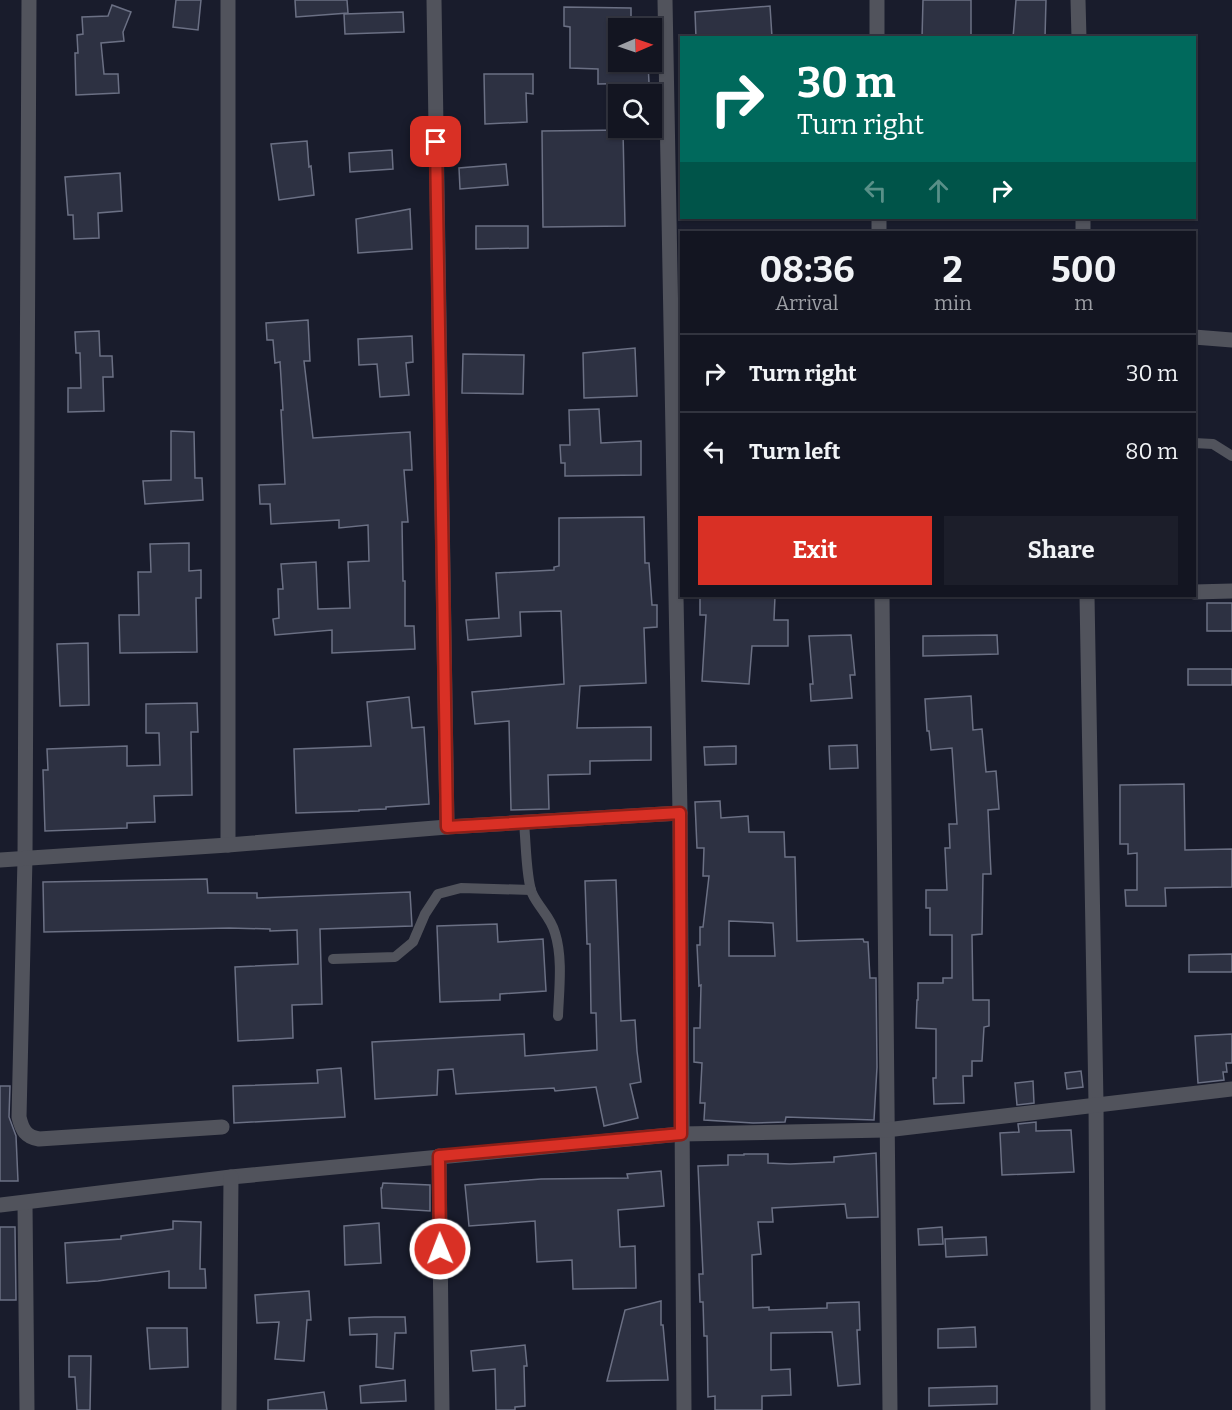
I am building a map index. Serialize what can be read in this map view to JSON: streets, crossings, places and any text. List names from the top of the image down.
{
  "north": "right",
  "page": {
    "turn": ["30 m", "Turn right"],
    "eta": [
      "08:36",
      "Arrival",
      "2",
      "min",
      "500",
      "m"
    ],
    "list": [
      {
        "name": "Turn right",
        "value": "30 m"
      },
      {
        "name": "Turn left",
        "value": "80 m"
      }
    ],
    "buttons": ["Exit", "Share"]
  }
}
